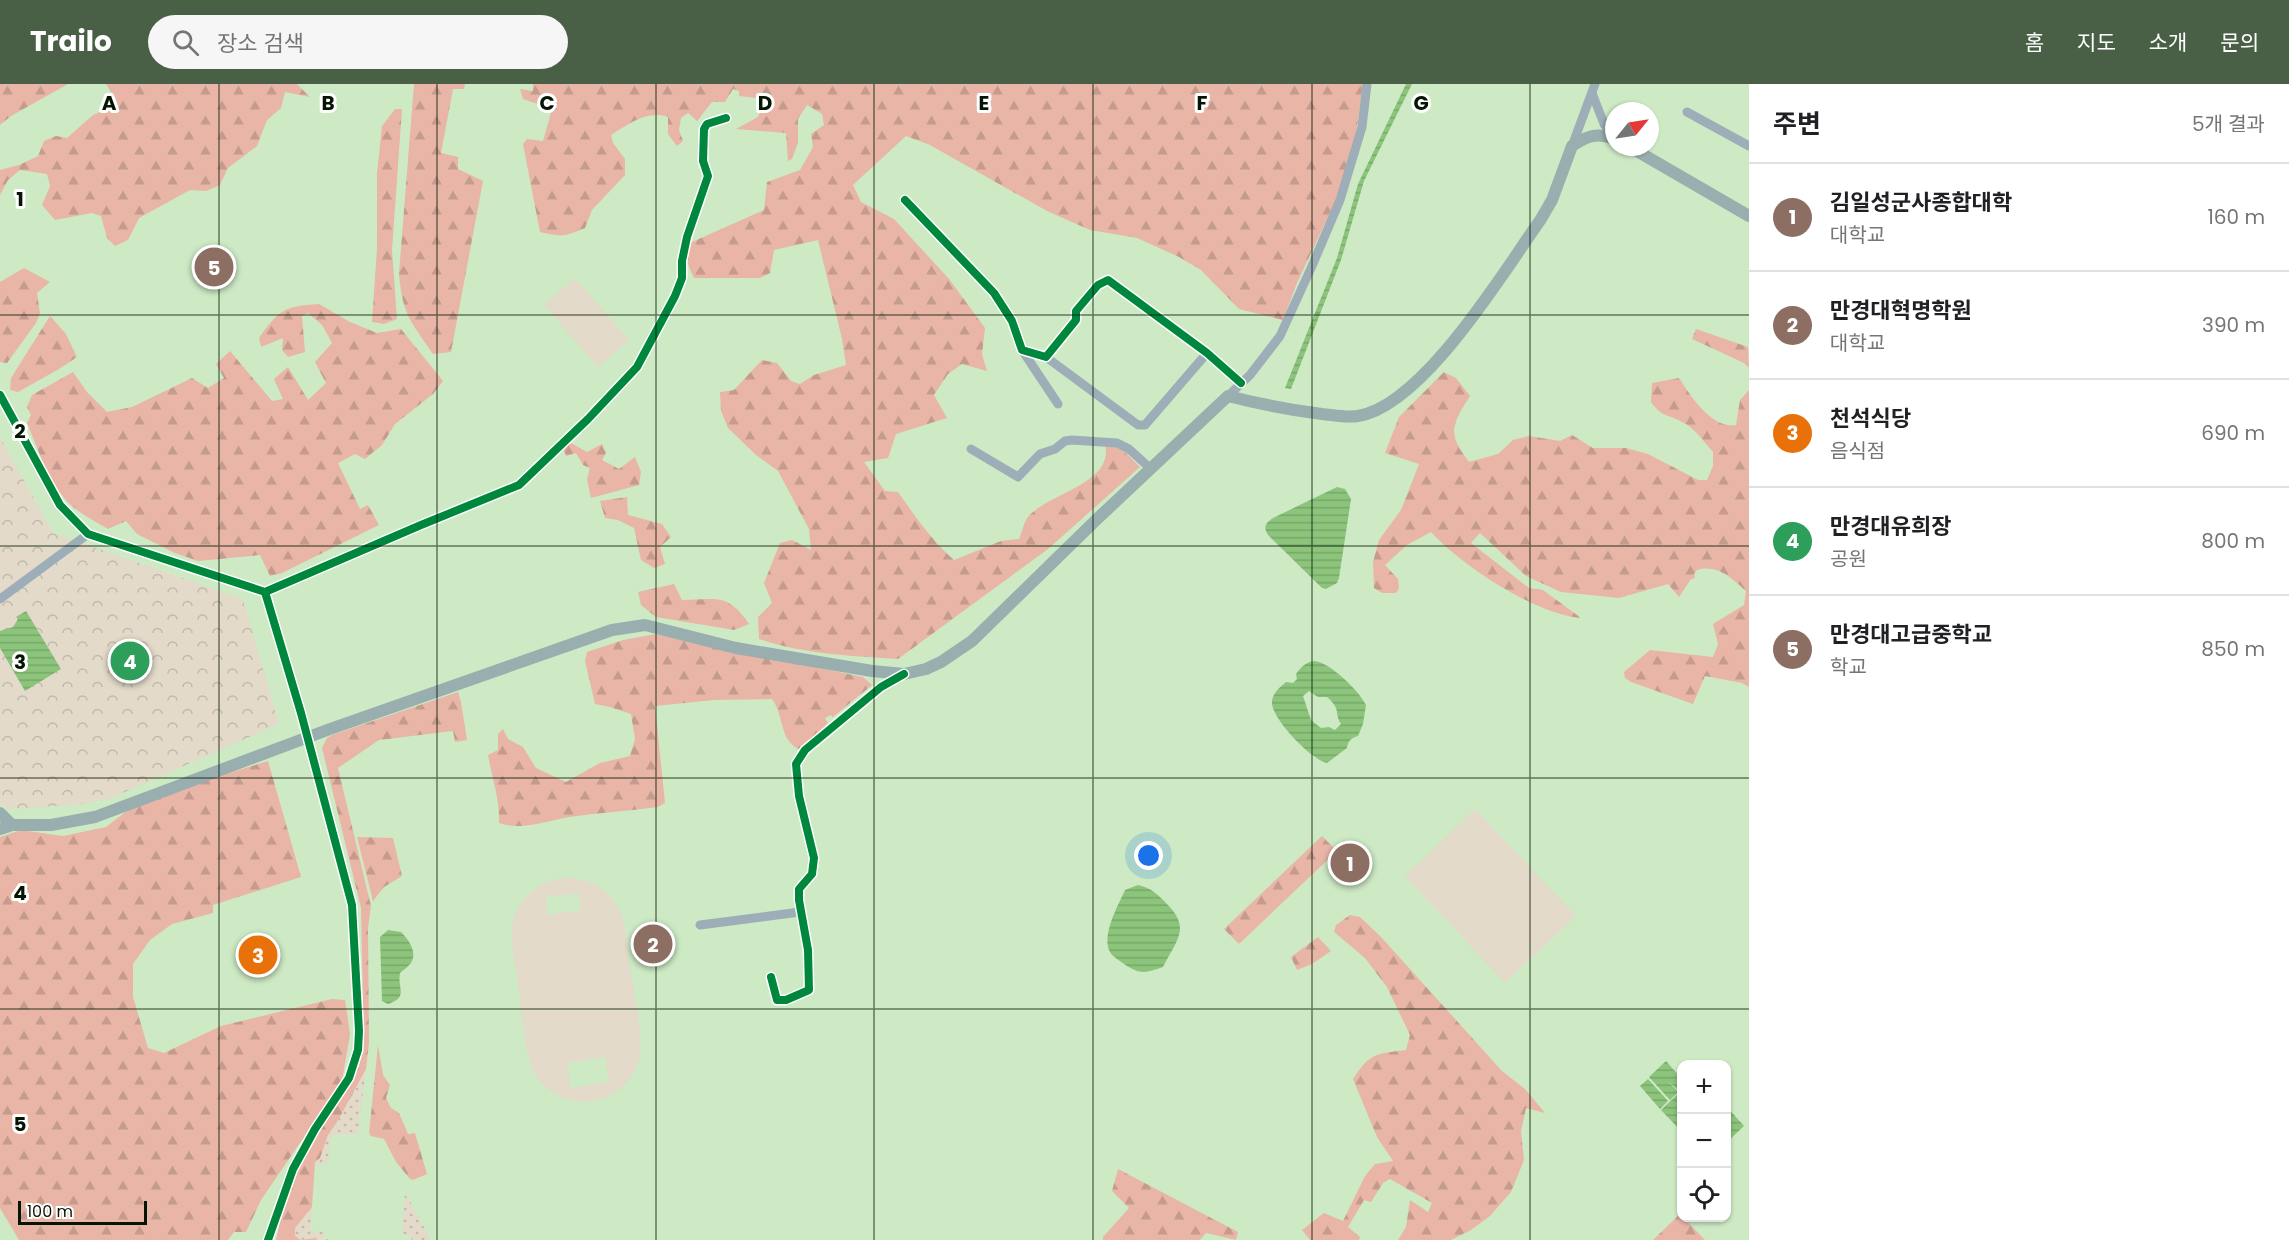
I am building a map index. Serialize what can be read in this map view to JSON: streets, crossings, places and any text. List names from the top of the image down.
{
  "scale_bar": "100 m",
  "north": "top right",
  "page": {
    "header": "Trailo",
    "search": "장소 검색",
    "nav": [
      "홈",
      "지도",
      "소개",
      "문의"
    ],
    "heading": ["주변", "5개 결과"],
    "list": [
      {
        "mark": "1",
        "name": "김일성군사종합대학",
        "note": "대학교",
        "value": "160 m"
      },
      {
        "mark": "2",
        "name": "만경대혁명학원",
        "note": "대학교",
        "value": "390 m"
      },
      {
        "mark": "3",
        "name": "천석식당",
        "note": "음식점",
        "value": "690 m"
      },
      {
        "mark": "4",
        "name": "만경대유희장",
        "note": "공원",
        "value": "800 m"
      },
      {
        "mark": "5",
        "name": "만경대고급중학교",
        "note": "학교",
        "value": "850 m"
      }
    ],
    "pins": [
      "5",
      "4",
      "1",
      "2",
      "3"
    ],
    "map_buttons": ["+", "−"],
    "scale": "100 m"
  },
  "grid": {
    "columns": [
      "A",
      "B",
      "C",
      "D",
      "E",
      "F",
      "G"
    ],
    "rows": [
      "1",
      "2",
      "3",
      "4",
      "5"
    ]
  }
}
